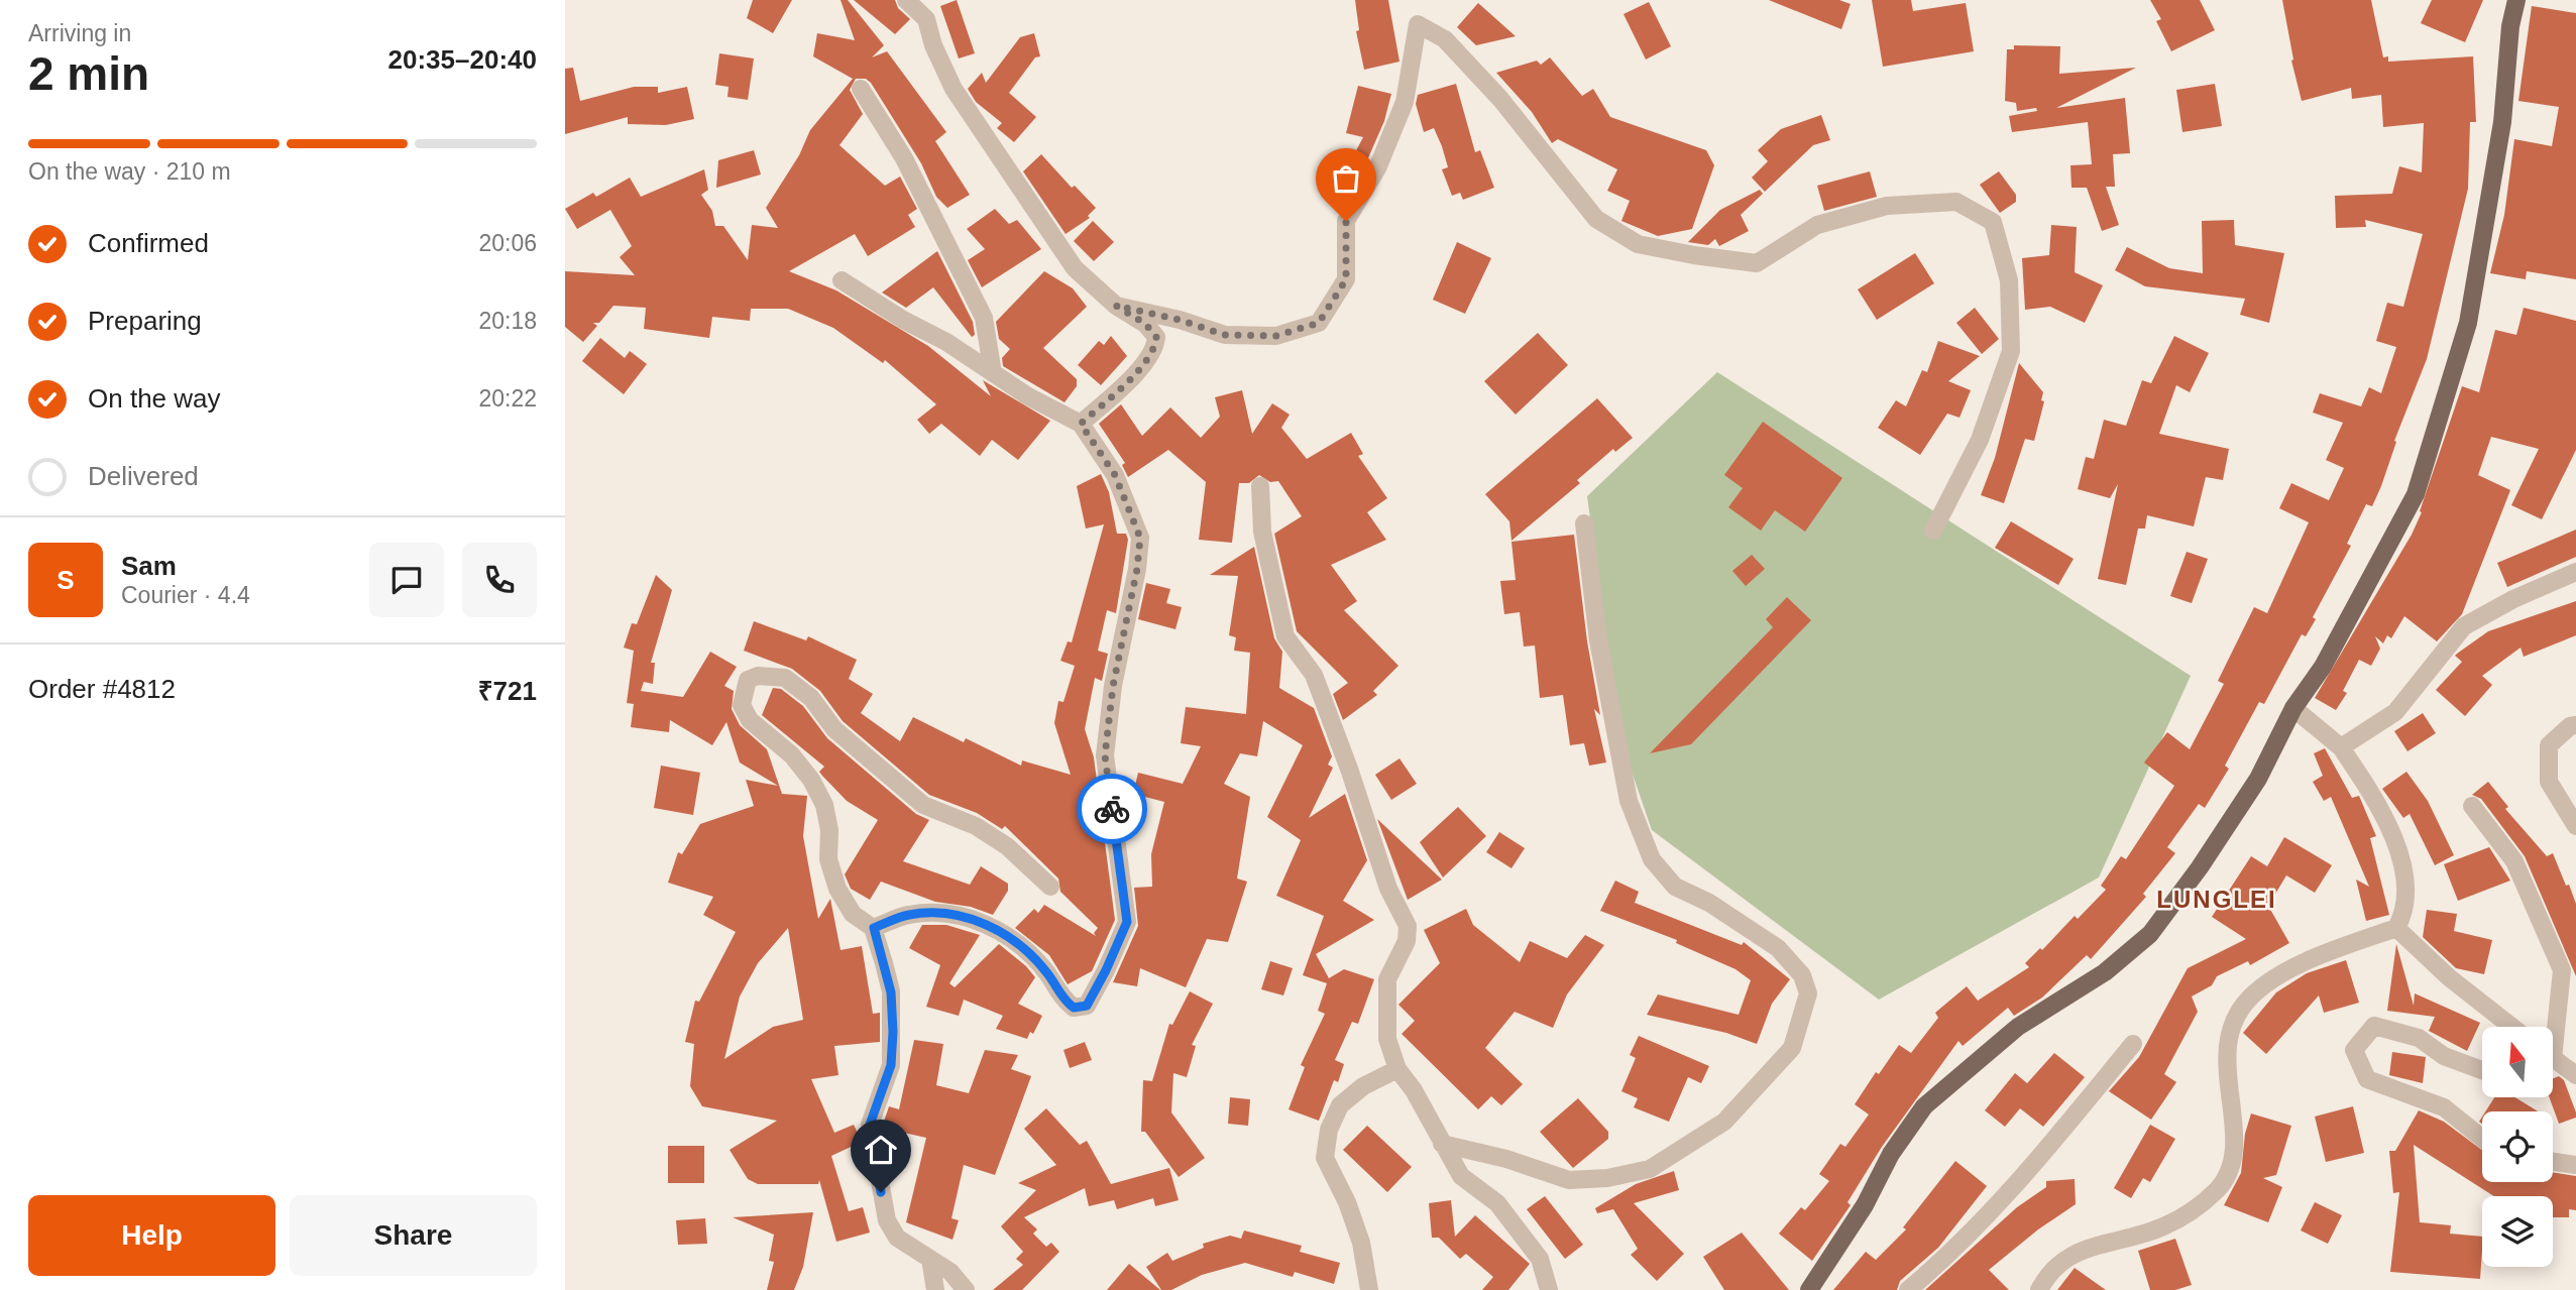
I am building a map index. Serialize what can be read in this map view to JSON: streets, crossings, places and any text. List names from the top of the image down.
{
  "districts": ["LUNGLEI"],
  "north": "top",
  "page": {
    "heading": ["2 min", "Arriving in", "20:35–20:40"],
    "panel": [
      "Sam",
      "Courier · 4.4",
      "Order #4812",
      "₹721"
    ],
    "bar": "On the way · 210 m",
    "list": [
      ["Confirmed", "20:06"],
      ["Preparing", "20:18"],
      ["On the way", "20:22"],
      "Delivered"
    ],
    "round": "S",
    "buttons": ["Help", "Share"]
  }
}
